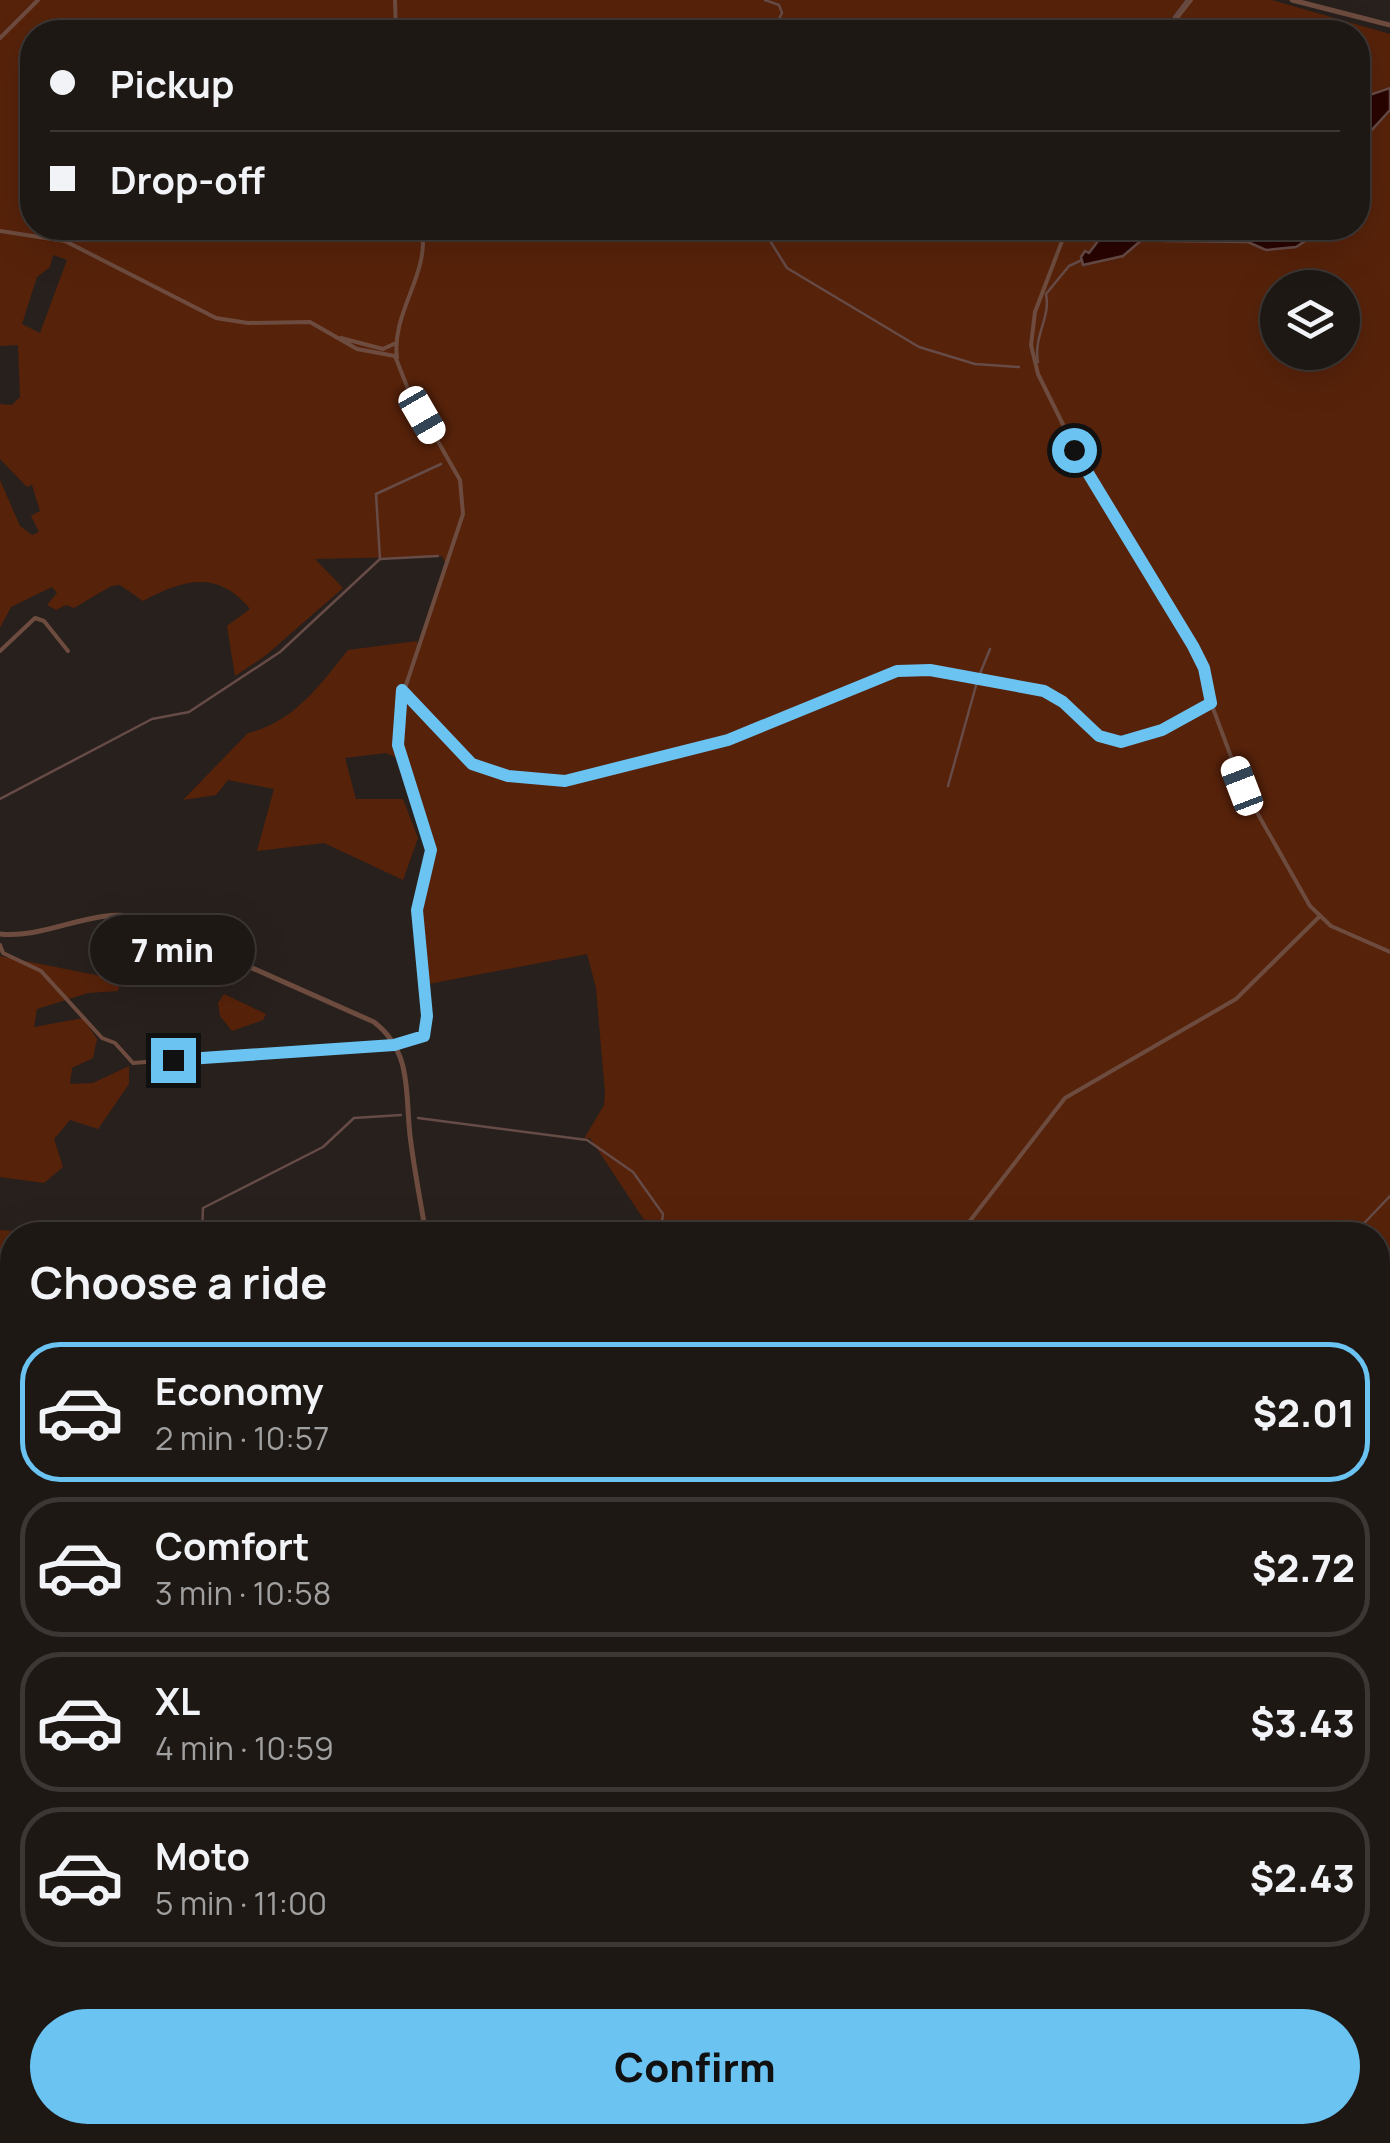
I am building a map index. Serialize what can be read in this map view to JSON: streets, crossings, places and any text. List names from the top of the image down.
{
  "page": {
    "banner": ["Pickup", "Drop-off"],
    "bubble": "7 min",
    "heading": "Choose a ride",
    "list": [
      {
        "name": "Economy",
        "note": "2 min · 10:57",
        "value": "$2.01"
      },
      {
        "name": "Comfort",
        "note": "3 min · 10:58",
        "value": "$2.72"
      },
      {
        "name": "XL",
        "note": "4 min · 10:59",
        "value": "$3.43"
      },
      {
        "name": "Moto",
        "note": "5 min · 11:00",
        "value": "$2.43"
      }
    ],
    "buttons": "Confirm"
  }
}
